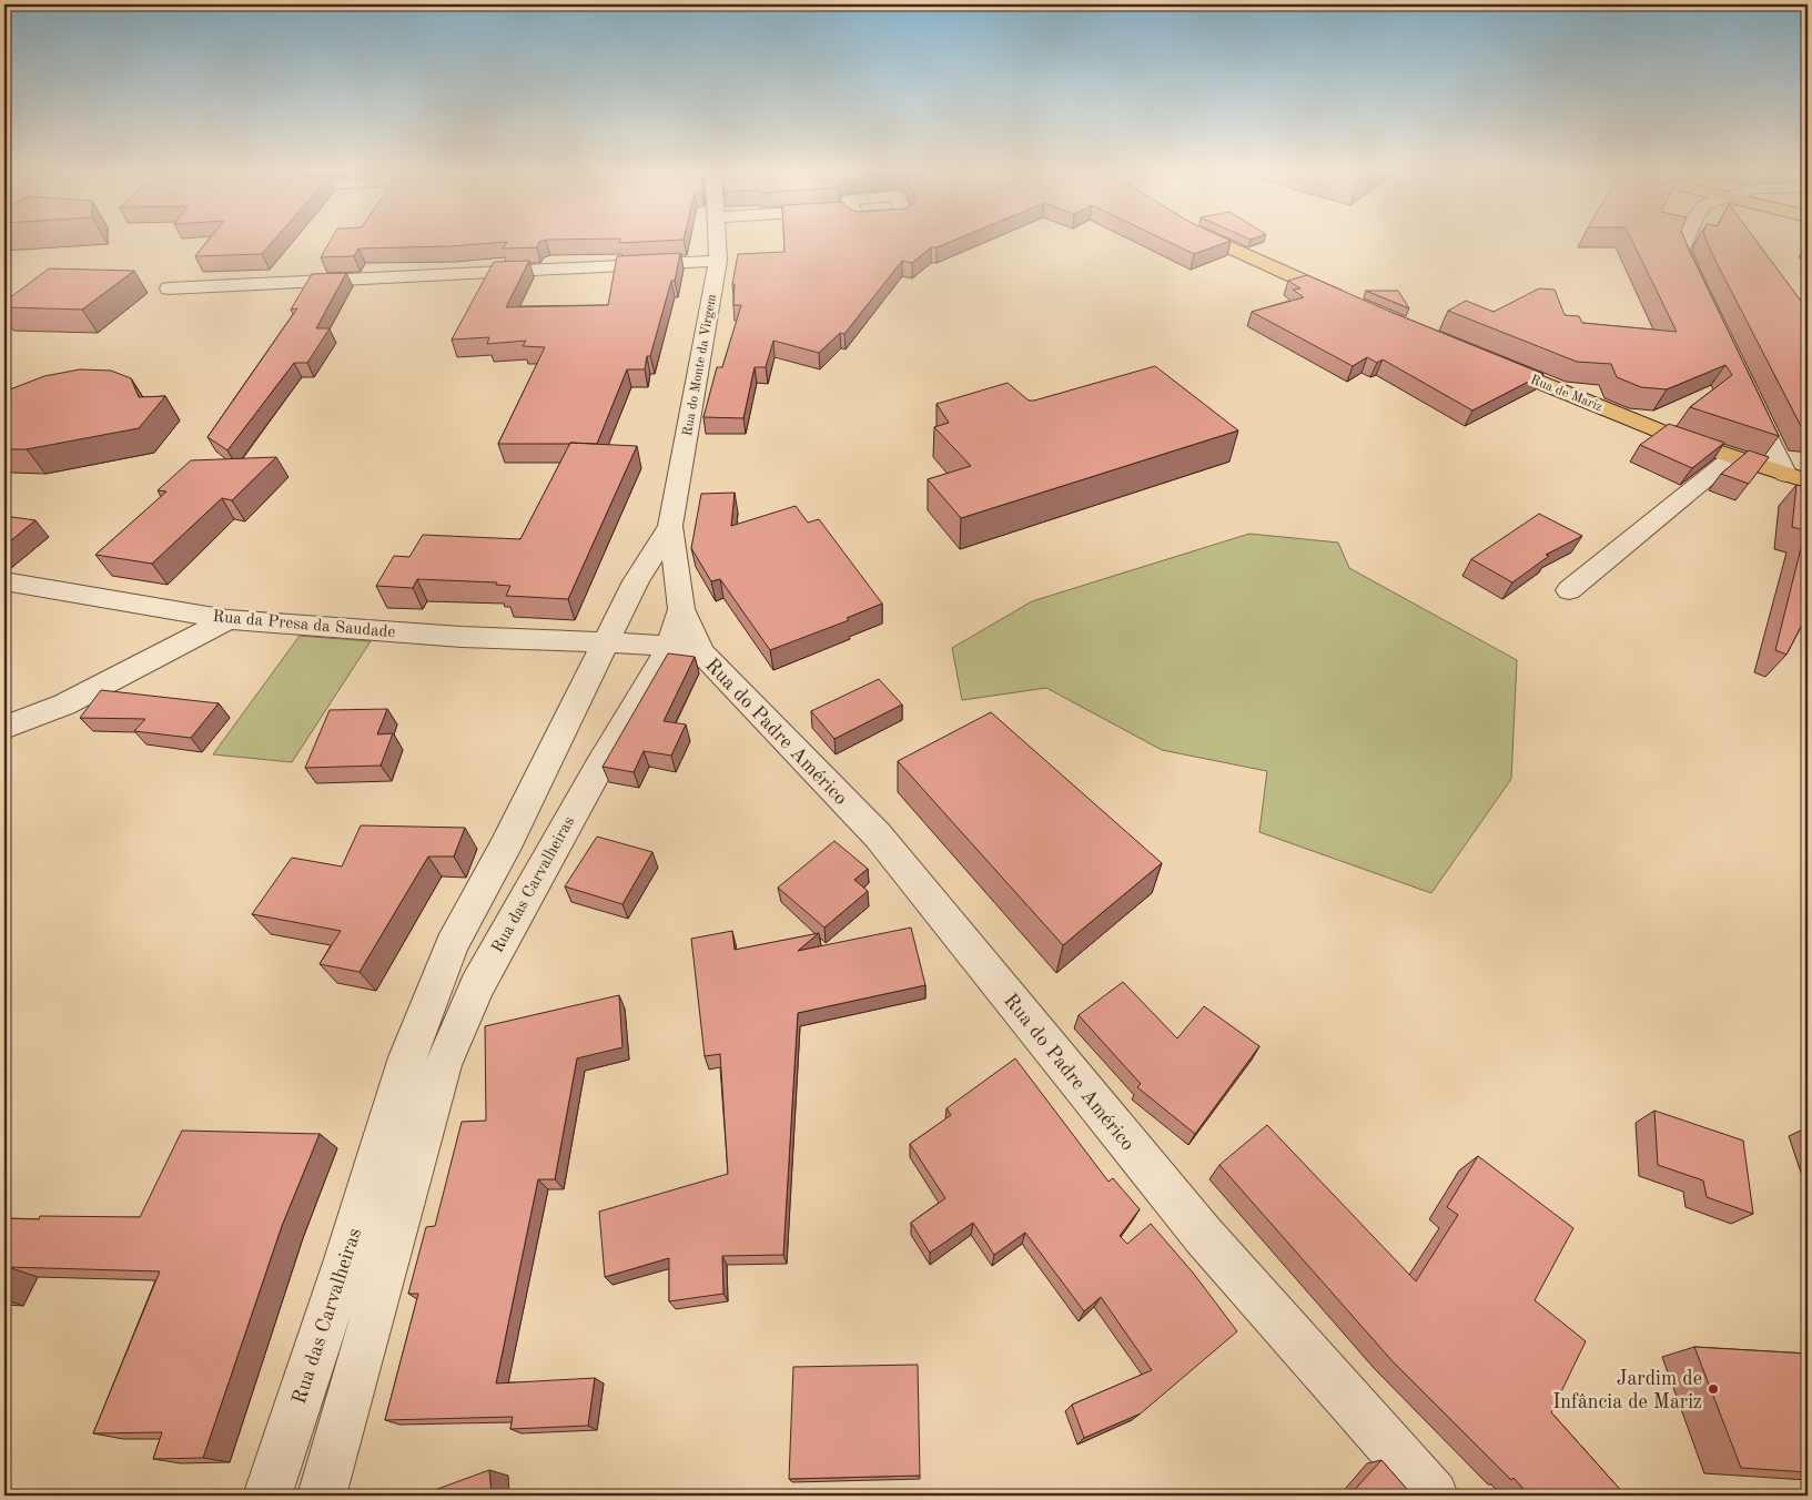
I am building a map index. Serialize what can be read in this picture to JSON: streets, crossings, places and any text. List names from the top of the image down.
{
  "streets": {
    "main road": ["Rua de Mariz"],
    "street": [
      "Rua do Monte da Virgem",
      "Rua da Presa da Saudade",
      "Rua do Padre Américo",
      "Rua das Carvalheiras"
    ]
  },
  "crossings": [
    ["Rua do Monte da Virgem", "Rua do Padre Américo"],
    ["Rua do Monte da Virgem", "Rua das Carvalheiras"],
    ["Rua da Presa da Saudade", "Rua do Padre Américo"],
    ["Rua da Presa da Saudade", "Rua das Carvalheiras"],
    ["Rua do Padre Américo", "Rua das Carvalheiras"]
  ],
  "places": ["Jardim de Infância de Mariz"]
}
